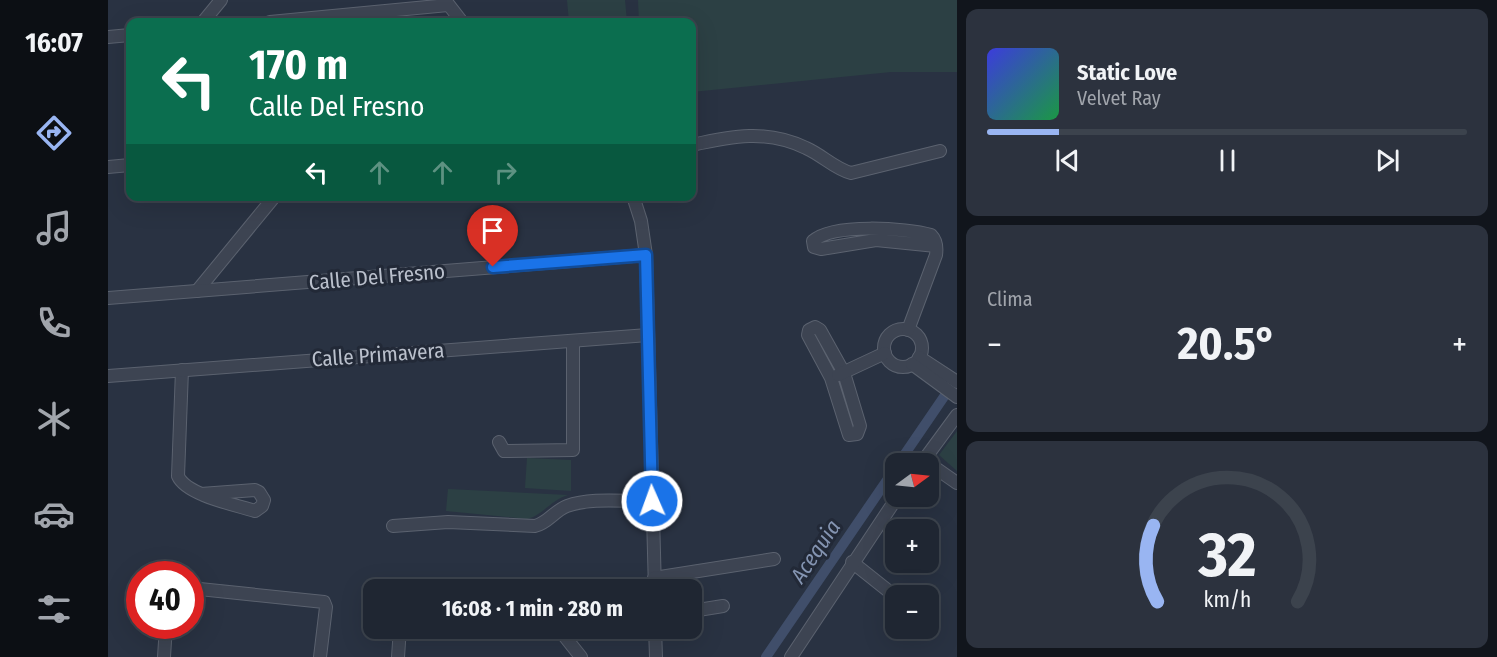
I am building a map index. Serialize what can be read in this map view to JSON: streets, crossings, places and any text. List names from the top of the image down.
{
  "streets": {
    "street": ["Calle Del Fresno", "Calle Primavera"]
  },
  "water": ["Acequia"],
  "north": "right",
  "page": {
    "tabs": "16:07",
    "turn": ["170 m", "Calle Del Fresno"],
    "song": ["Static Love", "Velvet Ray"],
    "tile": "Clima",
    "heat": ["−", "20.5°", "+"],
    "map_buttons": ["+", "−"],
    "limit": "40",
    "trip": "16:08 · 1 min · 280 m",
    "gauge": ["32", "km/h"]
  }
}
